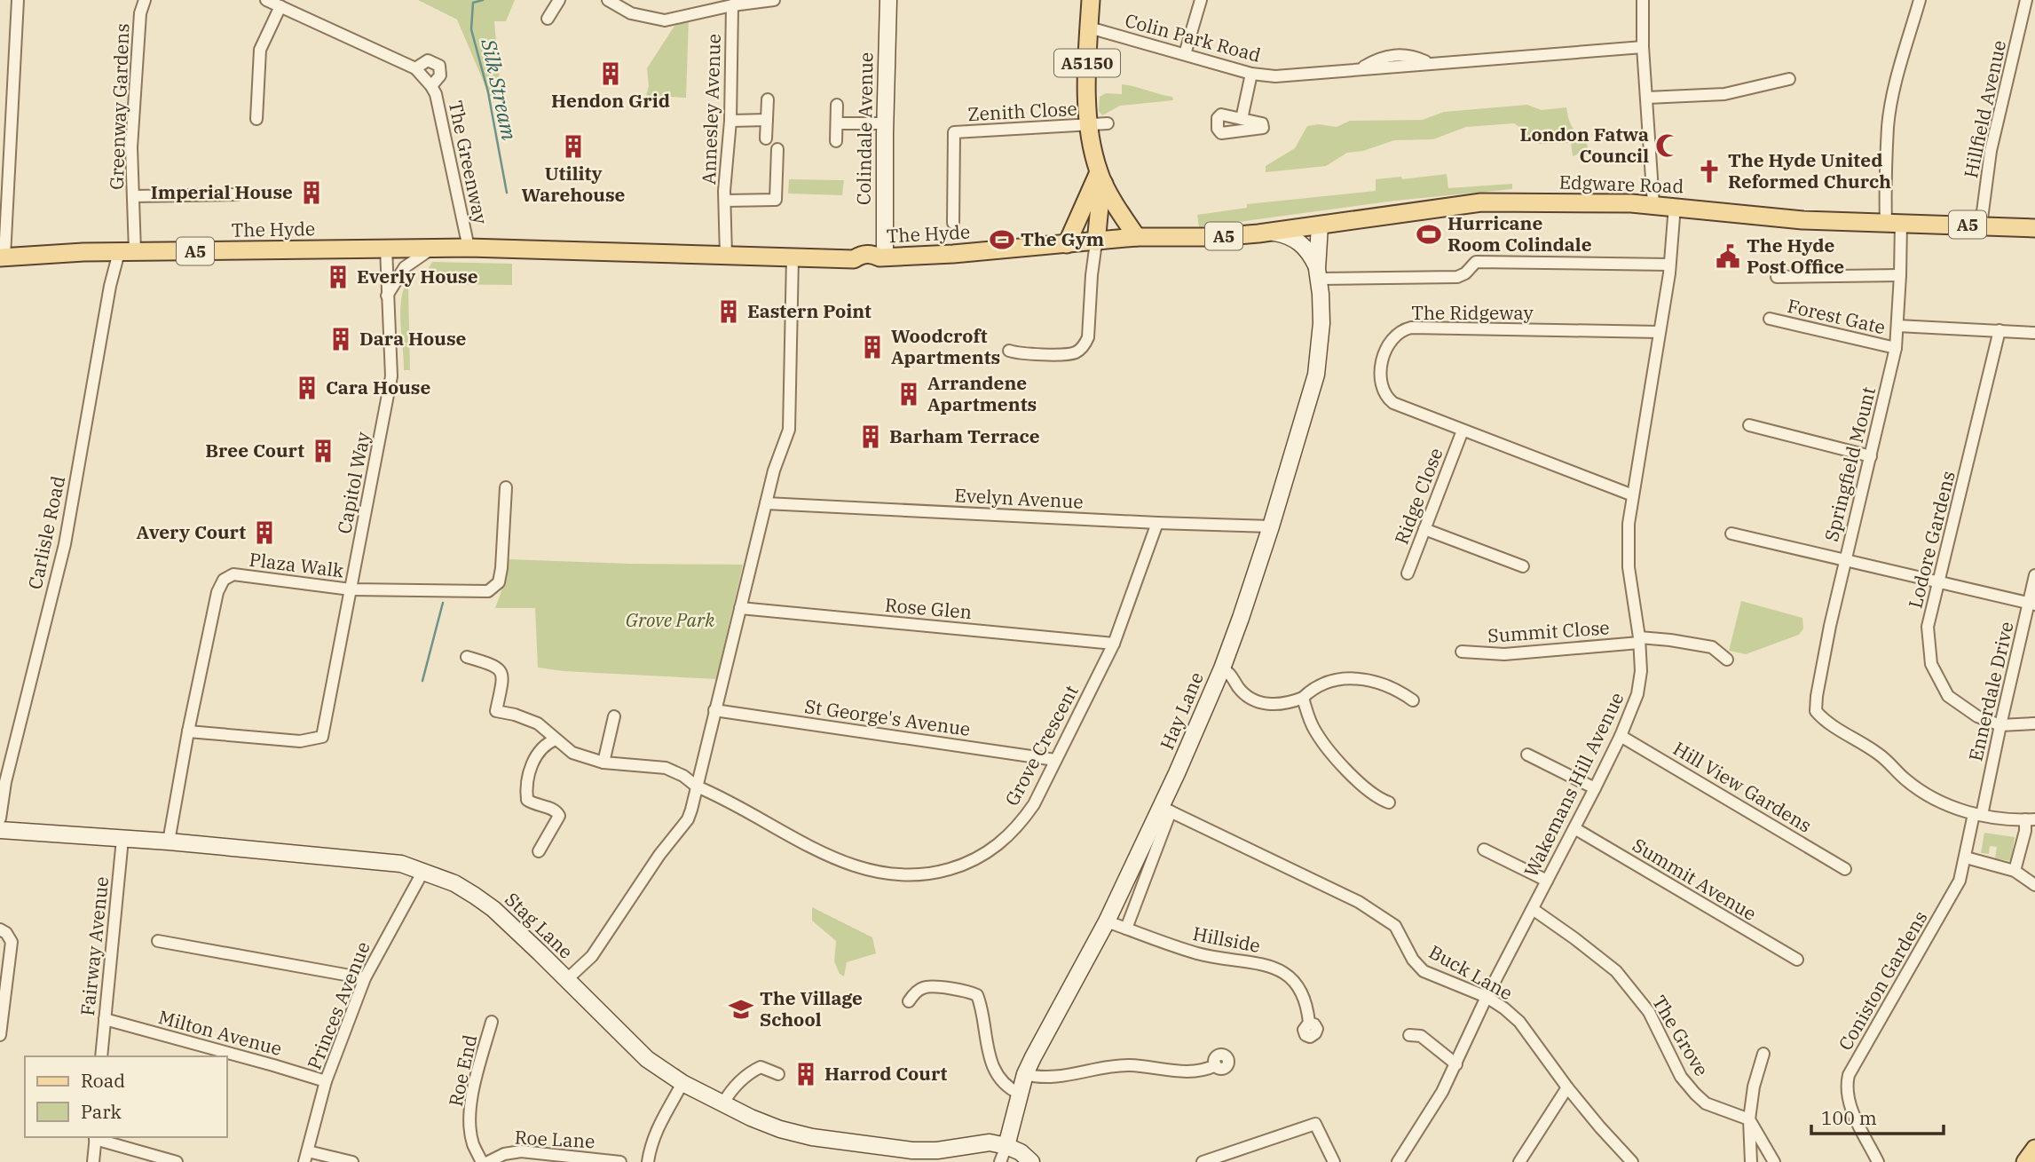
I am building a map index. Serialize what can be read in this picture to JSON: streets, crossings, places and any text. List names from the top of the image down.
{
  "streets": {
    "main road": [
      "A5150",
      "Edgware Road",
      "A5",
      "The Hyde"
    ],
    "street": [
      "Colin Park Road",
      "Greenway Gardens",
      "Annesley Avenue",
      "Hillfield Avenue",
      "Zenith Close",
      "Colindale Avenue",
      "The Greenway",
      "The Ridgeway",
      "Forest Gate",
      "Springfield Mount",
      "Capitol Way",
      "Ridge Close",
      "Evelyn Avenue",
      "Carlisle Road",
      "Lodore Gardens",
      "Plaza Walk",
      "Rose Glen",
      "Summit Close",
      "Ennerdale Drive",
      "Hay Lane",
      "St George's Avenue",
      "Grove Crescent",
      "Wakemans Hill Avenue",
      "Hill View Gardens",
      "Summit Avenue",
      "Stag Lane",
      "Hillside",
      "Fairway Avenue",
      "Buck Lane",
      "Coniston Gardens",
      "Princes Avenue",
      "Milton Avenue",
      "The Grove",
      "Roe End",
      "Roe Lane"
    ]
  },
  "crossings": [
    ["Colin Park Road", "A5150"],
    ["A5150", "Zenith Close"],
    ["A5150", "The Hyde"],
    ["Greenway Gardens", "The Hyde"],
    ["Greenway Gardens", "Carlisle Road"],
    ["Annesley Avenue", "A5"],
    ["Annesley Avenue", "The Hyde"],
    ["Hillfield Avenue", "Edgware Road"],
    ["Colindale Avenue", "The Hyde"],
    ["The Greenway", "A5"],
    ["The Greenway", "The Hyde"],
    ["Edgware Road", "The Hyde"],
    ["Edgware Road", "Springfield Mount"],
    ["Edgware Road", "Hay Lane"],
    ["Edgware Road", "Wakemans Hill Avenue"],
    ["A5", "The Hyde"],
    ["The Hyde", "Capitol Way"],
    ["The Hyde", "Carlisle Road"],
    ["The Hyde", "Hay Lane"],
    ["The Ridgeway", "Ridge Close"],
    ["The Ridgeway", "Wakemans Hill Avenue"],
    ["Forest Gate", "Springfield Mount"],
    ["Springfield Mount", "Ennerdale Drive"],
    ["Springfield Mount", "Coniston Gardens"],
    ["Capitol Way", "Plaza Walk"],
    ["Evelyn Avenue", "Hay Lane"],
    ["Evelyn Avenue", "Grove Crescent"],
    ["Lodore Gardens", "Ennerdale Drive"],
    ["Plaza Walk", "Stag Lane"],
    ["Rose Glen", "Grove Crescent"],
    ["Summit Close", "Wakemans Hill Avenue"],
    ["Ennerdale Drive", "Coniston Gardens"],
    ["Hay Lane", "Stag Lane"],
    ["Hay Lane", "Hillside"],
    ["Hay Lane", "Buck Lane"],
    ["St George's Avenue", "Grove Crescent"],
    ["Wakemans Hill Avenue", "Hill View Gardens"],
    ["Wakemans Hill Avenue", "Summit Avenue"],
    ["Wakemans Hill Avenue", "Buck Lane"],
    ["Wakemans Hill Avenue", "The Grove"],
    ["Stag Lane", "Fairway Avenue"],
    ["Stag Lane", "Princes Avenue"],
    ["Fairway Avenue", "Milton Avenue"],
    ["Princes Avenue", "Milton Avenue"]
  ],
  "water": ["Silk Stream"],
  "parks": ["Grove Park"],
  "places": {
    "building": [
      "Hendon Grid",
      "Utility Warehouse",
      "Imperial House",
      "Everly House",
      "Eastern Point",
      "Dara House",
      "Woodcroft Apartments",
      "Cara House",
      "Arrandene Apartments",
      "Barham Terrace",
      "Bree Court",
      "Avery Court",
      "Harrod Court"
    ],
    "mosque": ["London Fatwa Council"],
    "church": ["The Hyde United Reformed Church"],
    "sports": ["Hurricane Room Colindale", "The Gym"],
    "public building": ["The Hyde Post Office"],
    "school or university": ["The Village School"]
  },
  "legend": ["Road", "Park"],
  "scale_bar": "100 m"
}
